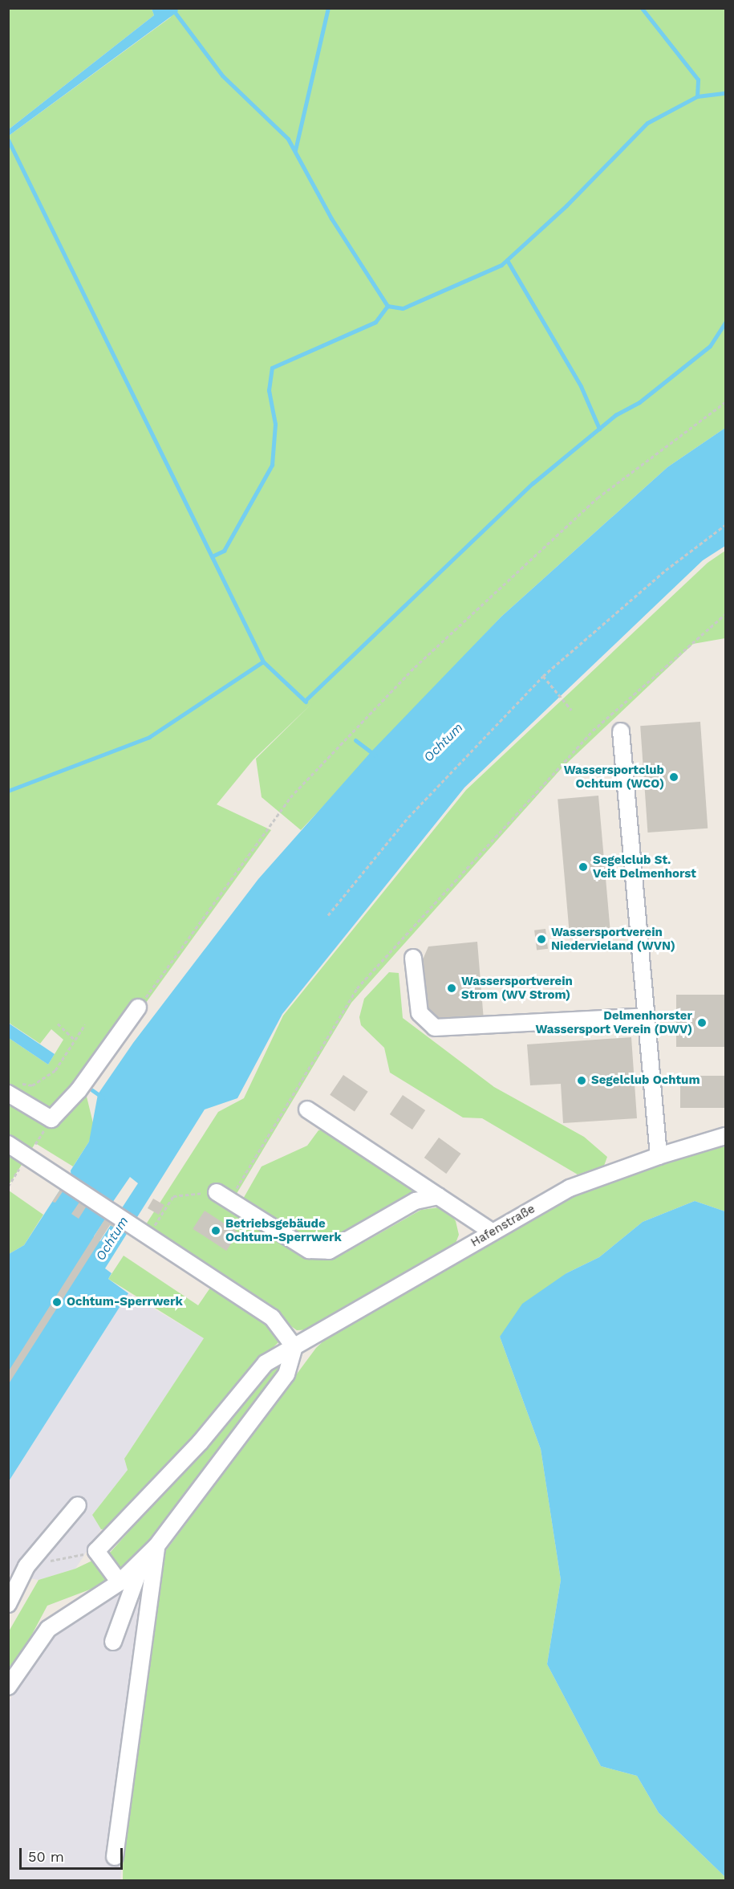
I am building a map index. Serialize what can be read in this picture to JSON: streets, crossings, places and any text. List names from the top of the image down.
{
  "streets": {
    "street": ["Hafenstraße"]
  },
  "water": ["Ochtum"],
  "places": [
    "Wassersportclub Ochtum (WCO)",
    "Segelclub St. Veit Delmenhorst",
    "Wassersportverein Niedervieland (WVN)",
    "Wassersportverein Strom (WV Strom)",
    "Delmenhorster Wassersport Verein (DWV)",
    "Segelclub Ochtum",
    "Betriebsgebäude Ochtum-Sperrwerk",
    "Ochtum-Sperrwerk"
  ],
  "scale_bar": "50 m"
}
